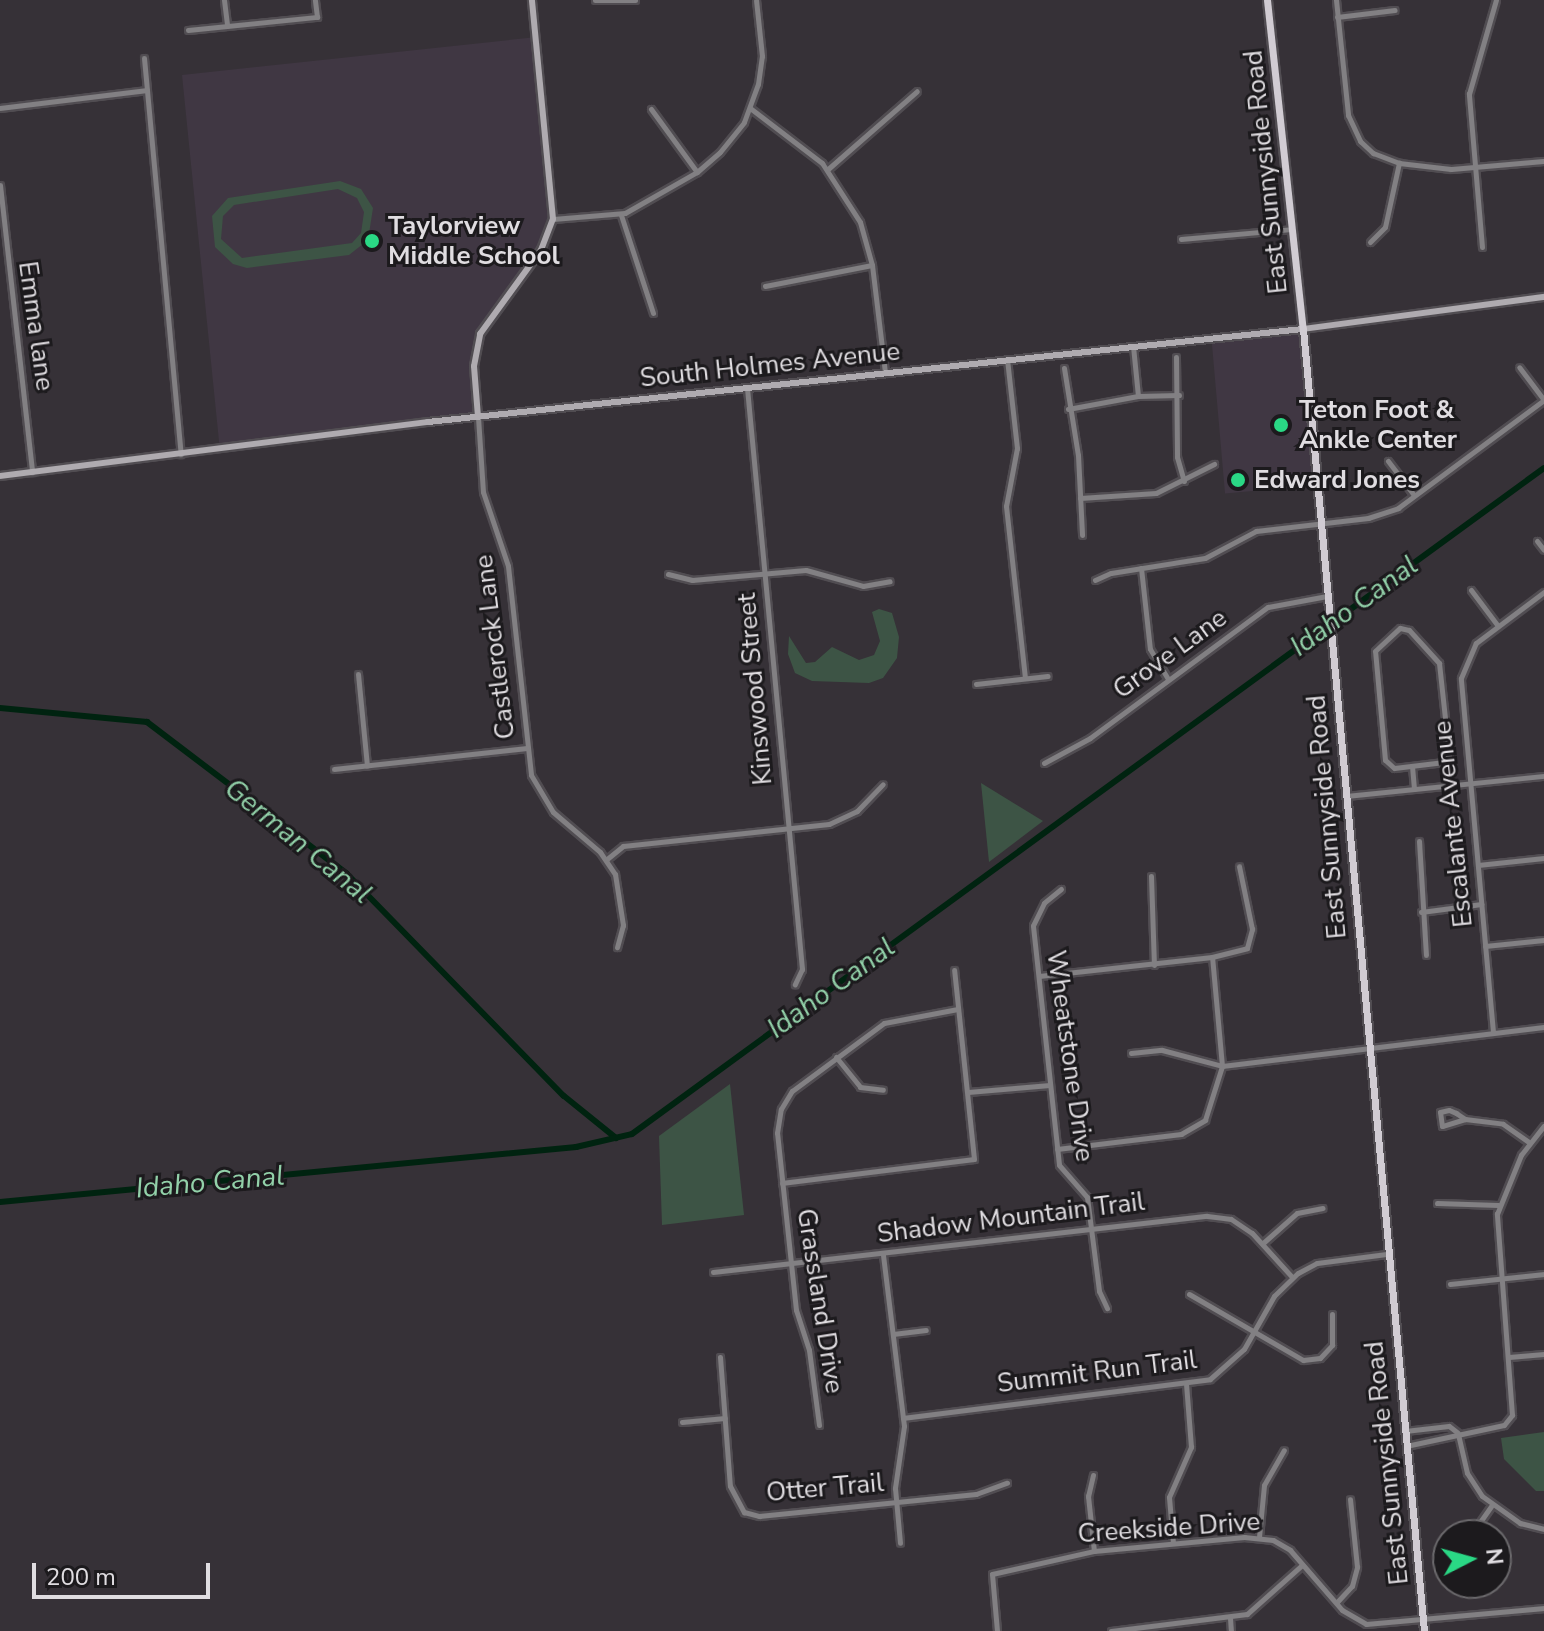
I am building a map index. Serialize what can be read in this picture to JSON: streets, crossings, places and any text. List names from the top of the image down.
{
  "streets": {
    "main road": ["East Sunnyside Road"],
    "street": [
      "Emma lane",
      "South Holmes Avenue",
      "Castlerock Lane",
      "Grove Lane",
      "Kinswood Street",
      "Escalante Avenue",
      "Wheatstone Drive",
      "Shadow Mountain Trail",
      "Grassland Drive",
      "Summit Run Trail",
      "Otter Trail",
      "Creekside Drive"
    ]
  },
  "crossings": [
    ["East Sunnyside Road", "South Holmes Avenue"],
    ["East Sunnyside Road", "Grove Lane"],
    ["East Sunnyside Road", "Creekside Drive"],
    ["Emma lane", "South Holmes Avenue"],
    ["South Holmes Avenue", "Castlerock Lane"],
    ["South Holmes Avenue", "Kinswood Street"],
    ["Wheatstone Drive", "Shadow Mountain Trail"],
    ["Shadow Mountain Trail", "Grassland Drive"],
    ["Shadow Mountain Trail", "Summit Run Trail"]
  ],
  "water": ["Idaho Canal", "German Canal"],
  "places": ["Taylorview Middle School", "Teton Foot & Ankle Center", "Edward Jones"],
  "scale_bar": "200 m",
  "north": "right"
}
